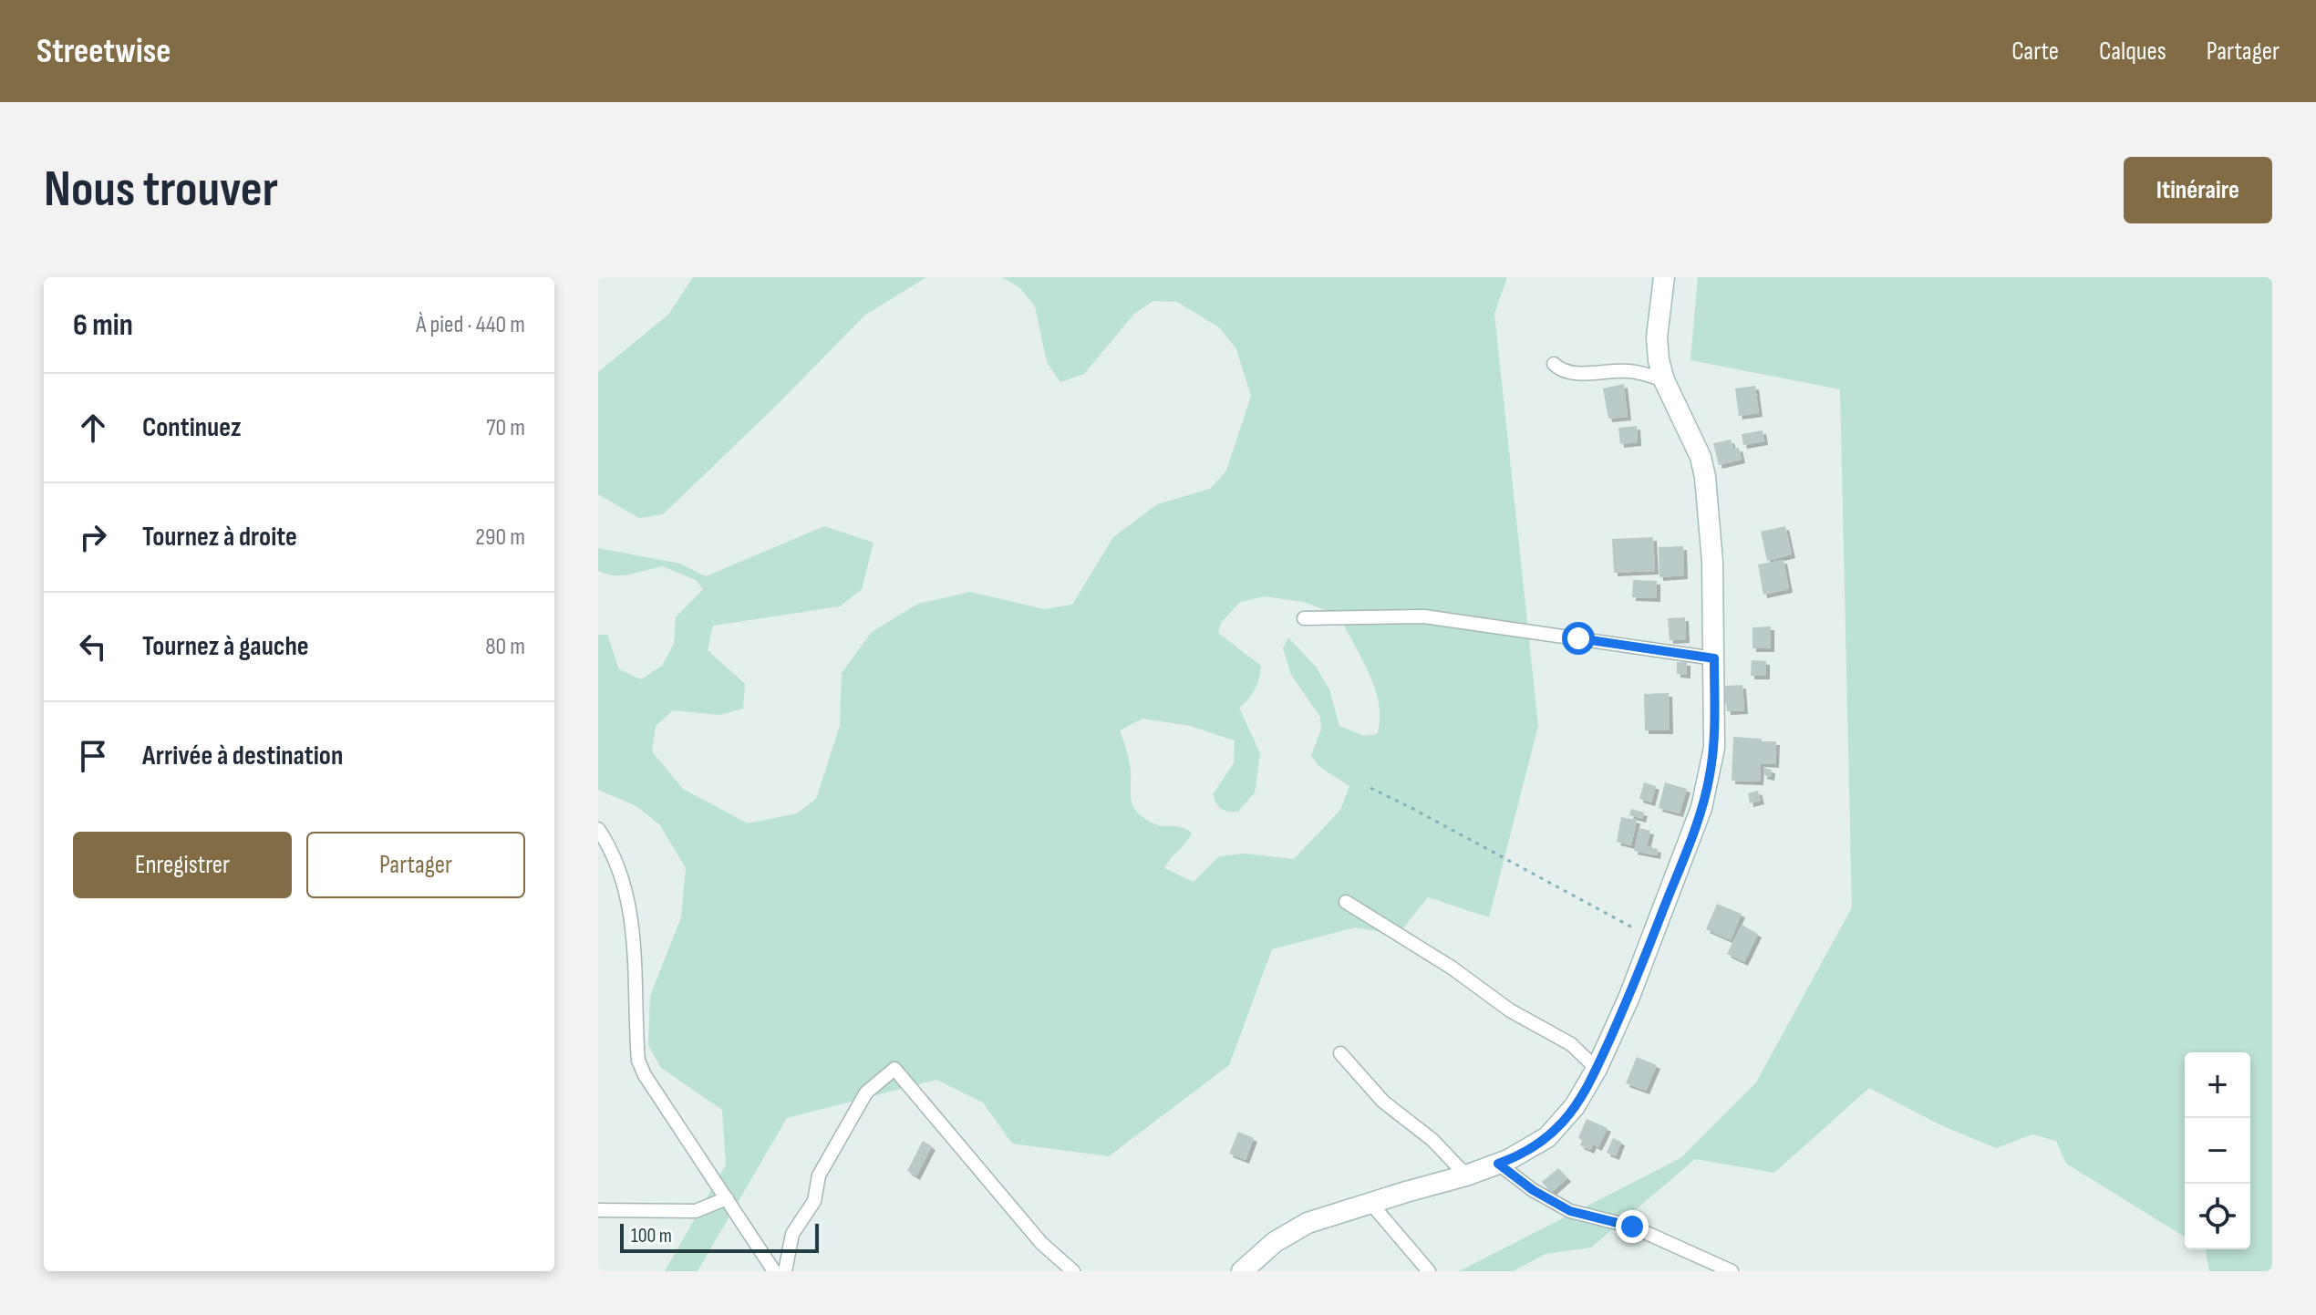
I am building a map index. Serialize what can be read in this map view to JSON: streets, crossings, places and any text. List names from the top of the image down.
{
  "scale_bar": "100 m",
  "page": {
    "header": "Streetwise",
    "nav": ["Carte", "Calques", "Partager"],
    "buttons": [
      "Itinéraire",
      ["Enregistrer", "Partager"]
    ],
    "title": "Nous trouver",
    "heading": ["6 min", "À pied · 440 m"],
    "list": [
      ["Continuez", "70 m"],
      ["Tournez à droite", "290 m"],
      ["Tournez à gauche", "80 m"],
      "Arrivée à destination"
    ],
    "map_buttons": ["+", "−"],
    "scale": "100 m"
  }
}
